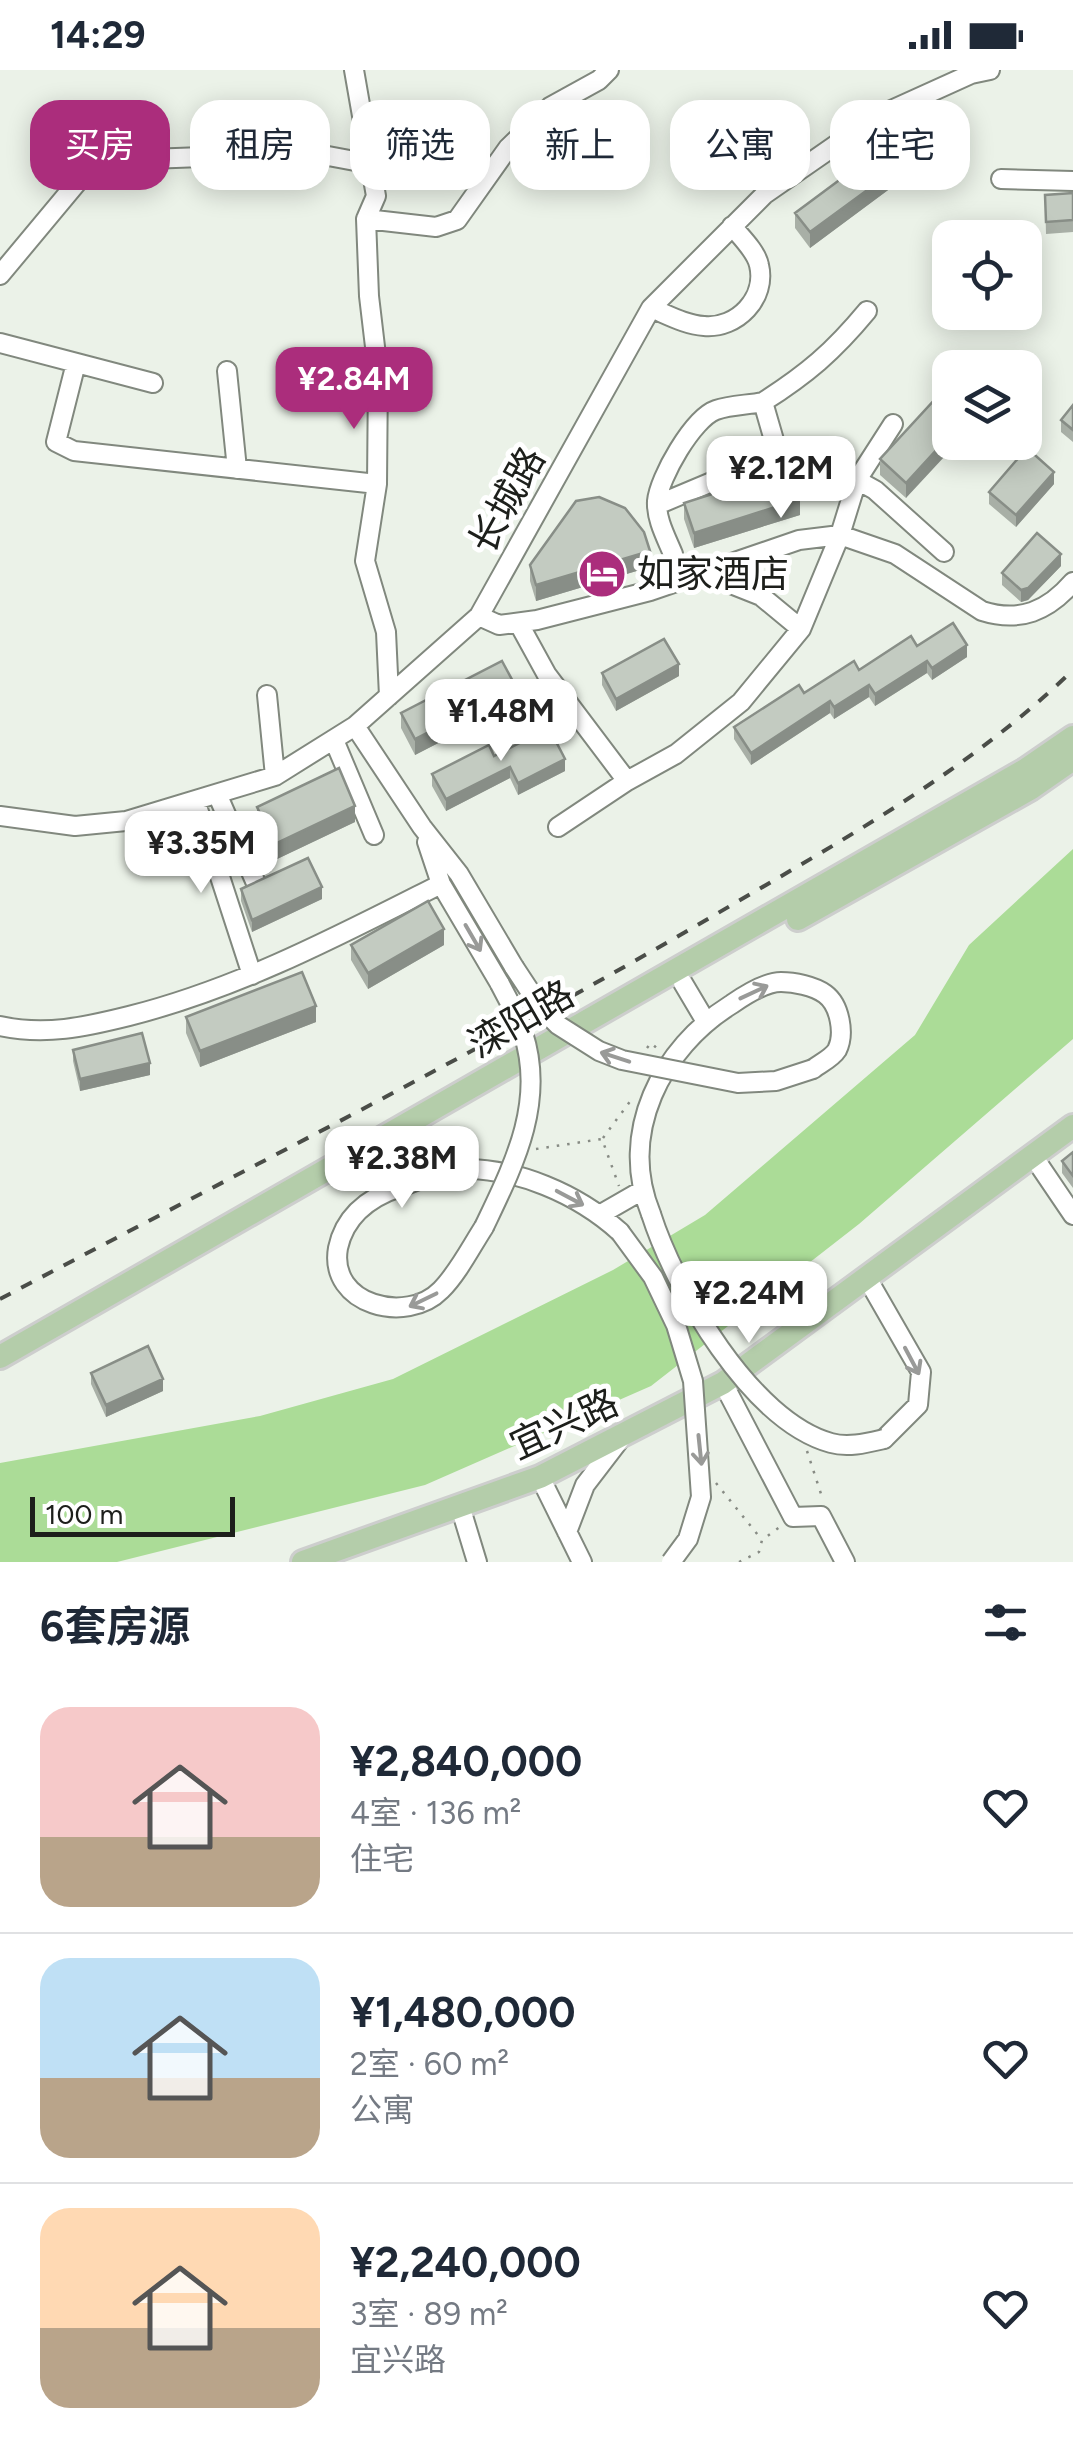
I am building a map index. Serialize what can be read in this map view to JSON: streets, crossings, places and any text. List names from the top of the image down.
{
  "streets": {
    "main road": ["滦阳路", "宜兴路"],
    "street": ["长城路"]
  },
  "places": {
    "hotel": ["如家酒店"]
  },
  "scale_bar": "100 m",
  "page": {
    "status": "14:29",
    "chip": [
      "买房",
      "租房",
      "筛选",
      "新上",
      "公寓",
      "住宅"
    ],
    "price": [
      "¥2.84M",
      "¥2.12M",
      "¥1.48M",
      "¥3.35M",
      "¥2.38M",
      "¥2.24M"
    ],
    "scale": "100 m",
    "heading": "6套房源",
    "list": [
      {
        "name": "¥2,840,000",
        "note": "4室 · 136 m² · 住宅"
      },
      {
        "name": "¥1,480,000",
        "note": "2室 · 60 m² · 公寓"
      },
      {
        "name": "¥2,240,000",
        "note": "3室 · 89 m² · 宜兴路"
      }
    ]
  }
}
